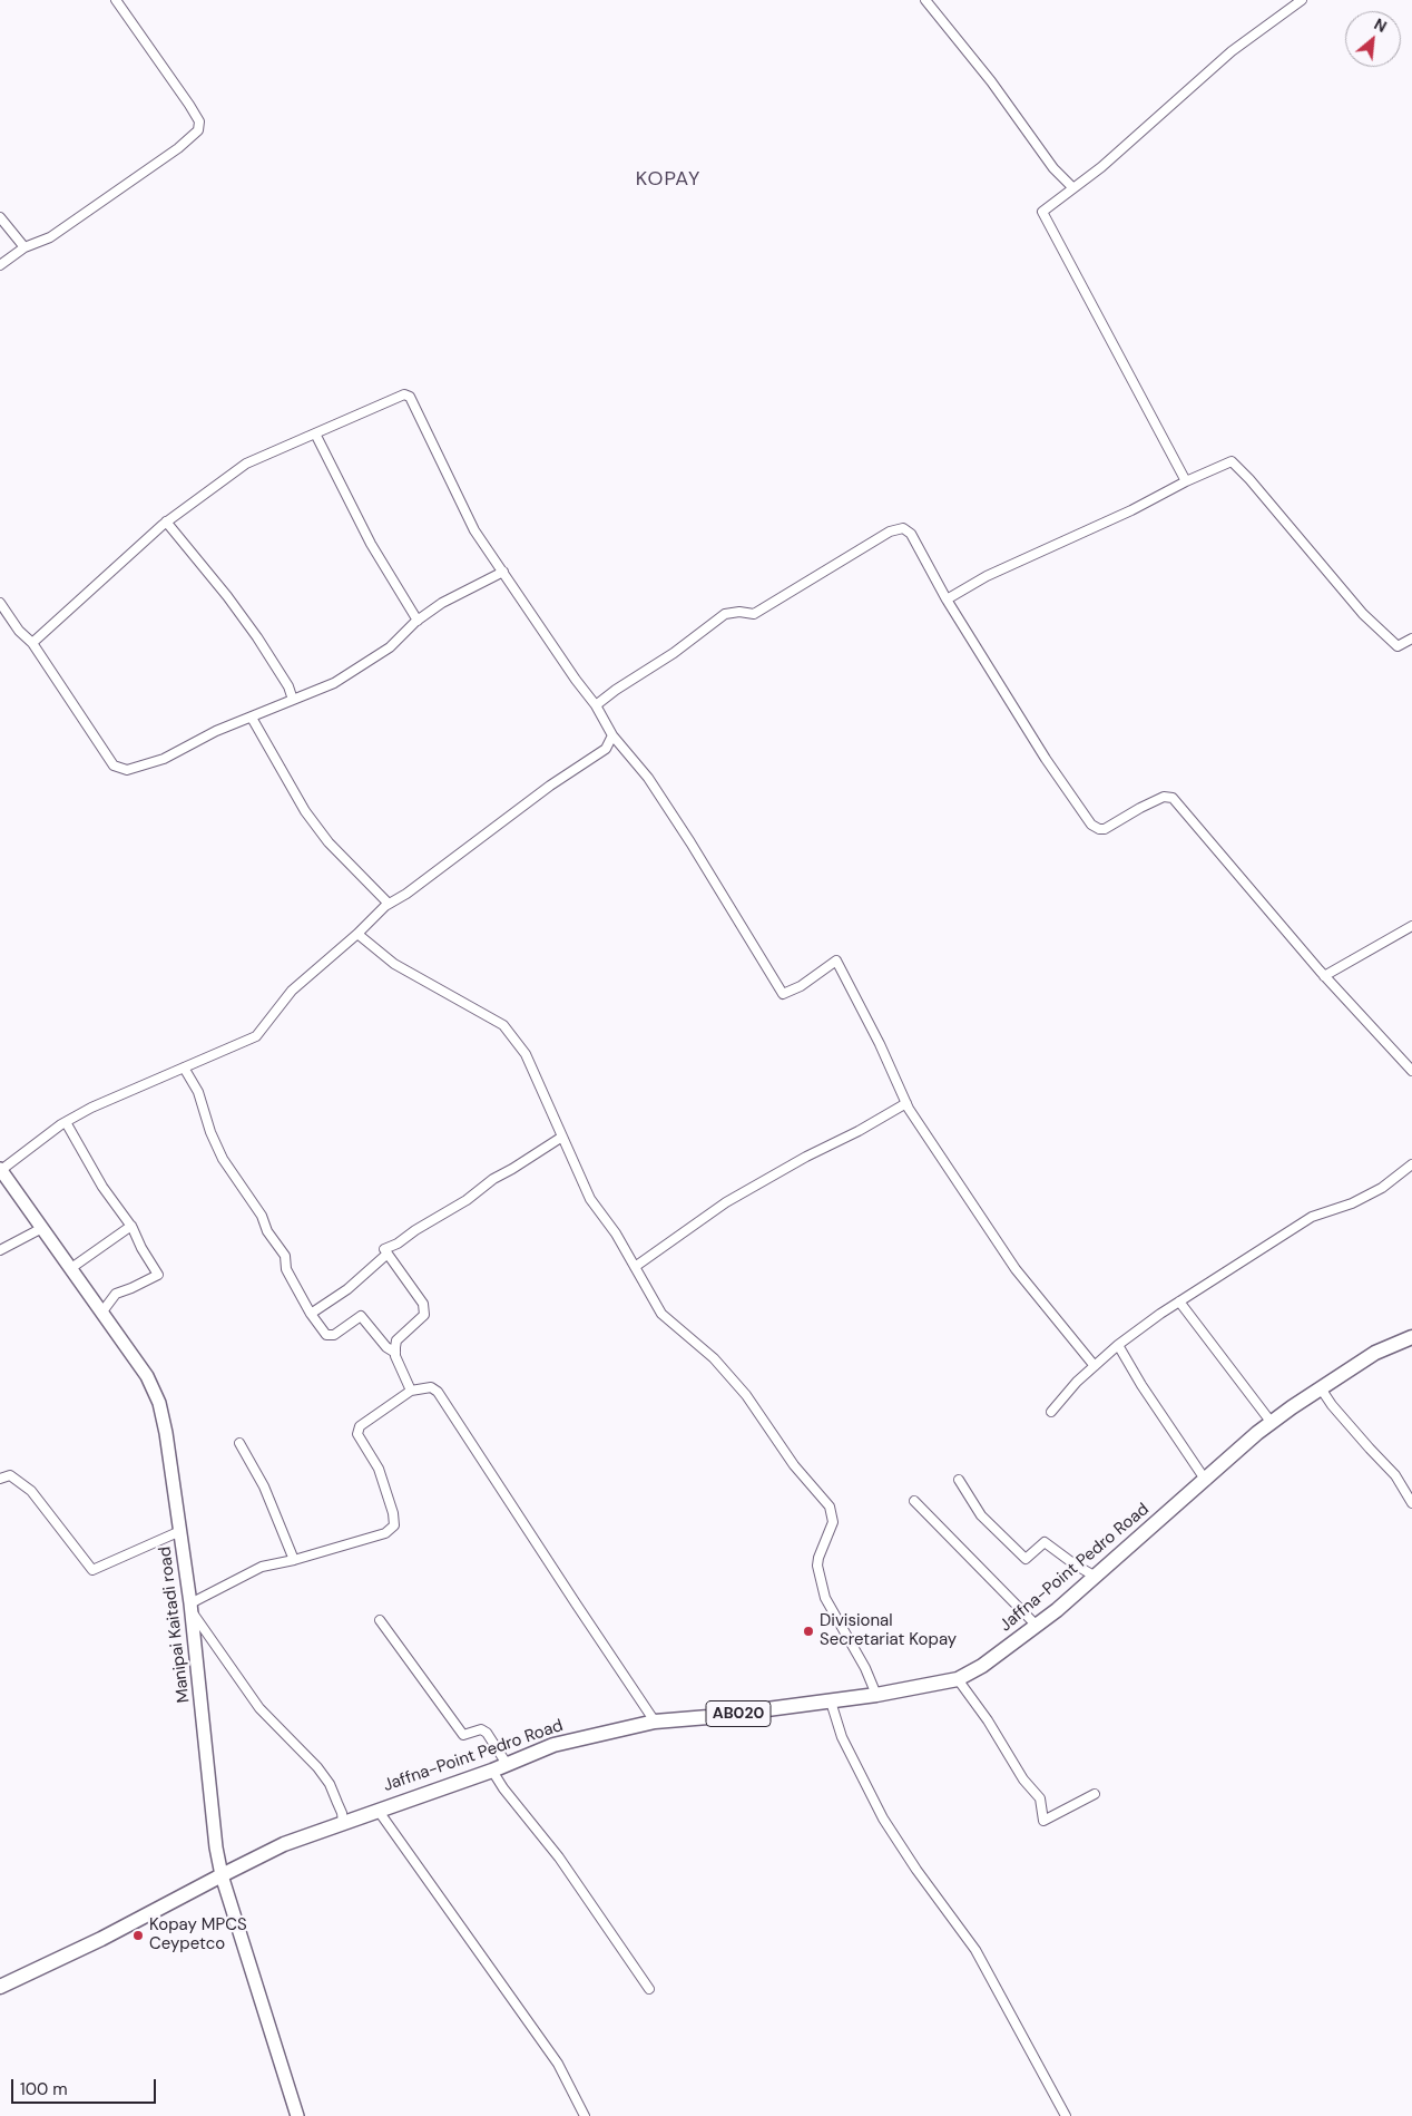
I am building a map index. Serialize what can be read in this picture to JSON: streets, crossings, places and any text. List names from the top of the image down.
{
  "streets": {
    "main road": ["Jaffna-Point Pedro Road", "Manipai Kaitadi road", "AB020"]
  },
  "crossings": [
    ["Jaffna-Point Pedro Road", "Manipai Kaitadi road"]
  ],
  "districts": ["KOPAY"],
  "places": ["Divisional Secretariat Kopay", "Kopay MPCS Ceypetco"],
  "scale_bar": "100 m",
  "north": "top right"
}
